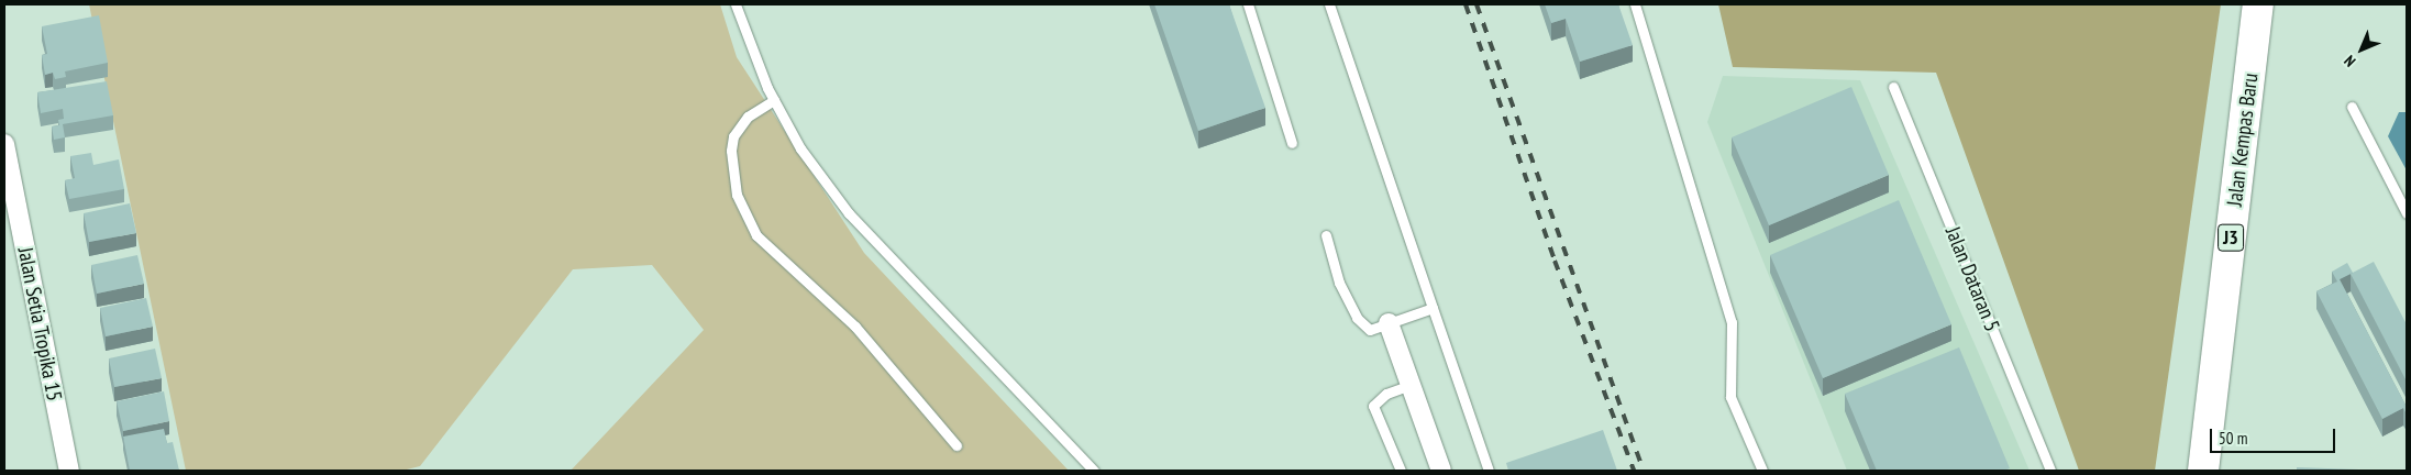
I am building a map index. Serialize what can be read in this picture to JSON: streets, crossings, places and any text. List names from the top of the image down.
{
  "streets": {
    "main road": ["Jalan Kempas Baru", "J3"],
    "street": ["Jalan Setia Tropika 15"],
    "lane": ["Jalan Dataran 5"]
  },
  "scale_bar": "50 m",
  "north": "bottom left"
}
